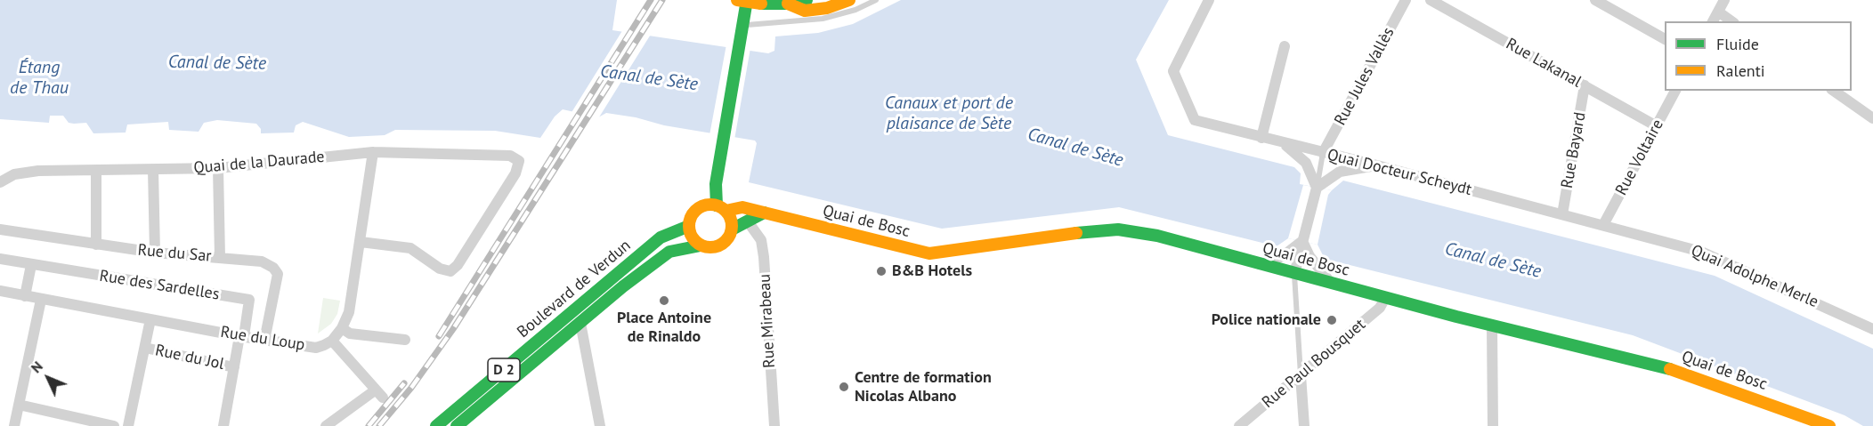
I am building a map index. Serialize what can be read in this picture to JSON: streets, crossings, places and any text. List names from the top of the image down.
{
  "streets": {
    "street": [
      "Rue Lakanal",
      "Rue Jules Vallès",
      "Rue Bayard",
      "Rue Voltaire",
      "Quai de la Daurade",
      "Quai Docteur Scheydt",
      "Quai de Bosc",
      "Rue du Sar",
      "Quai Adolphe Merle",
      "Rue des Sardelles",
      "Boulevard de Verdun",
      "Rue Mirabeau",
      "Rue du Loup",
      "Rue du Jol",
      "Rue Paul Bousquet",
      "D 2"
    ]
  },
  "crossings": [
    ["Rue Lakanal", "Rue Bayard"],
    ["Rue Lakanal", "Rue Voltaire"],
    ["Rue Jules Vallès", "Quai Docteur Scheydt"],
    ["Rue Bayard", "Quai Docteur Scheydt"],
    ["Rue Voltaire", "Quai Docteur Scheydt"],
    ["Rue Voltaire", "Quai Adolphe Merle"],
    ["Quai Docteur Scheydt", "Quai Adolphe Merle"],
    ["Quai de Bosc", "Boulevard de Verdun"],
    ["Quai de Bosc", "Rue Paul Bousquet"],
    ["Rue du Sar", "Rue du Loup"],
    ["Rue des Sardelles", "Rue du Loup"]
  ],
  "water": ["Canal de Sète", "Étang de Thau", "Canaux et port de plaisance de Sète"],
  "places": [
    "B&B Hotels",
    "Place Antoine de Rinaldo",
    "Police nationale",
    "Centre de formation Nicolas Albano"
  ],
  "legend": ["Fluide", "Ralenti"],
  "north": "top left"
}
